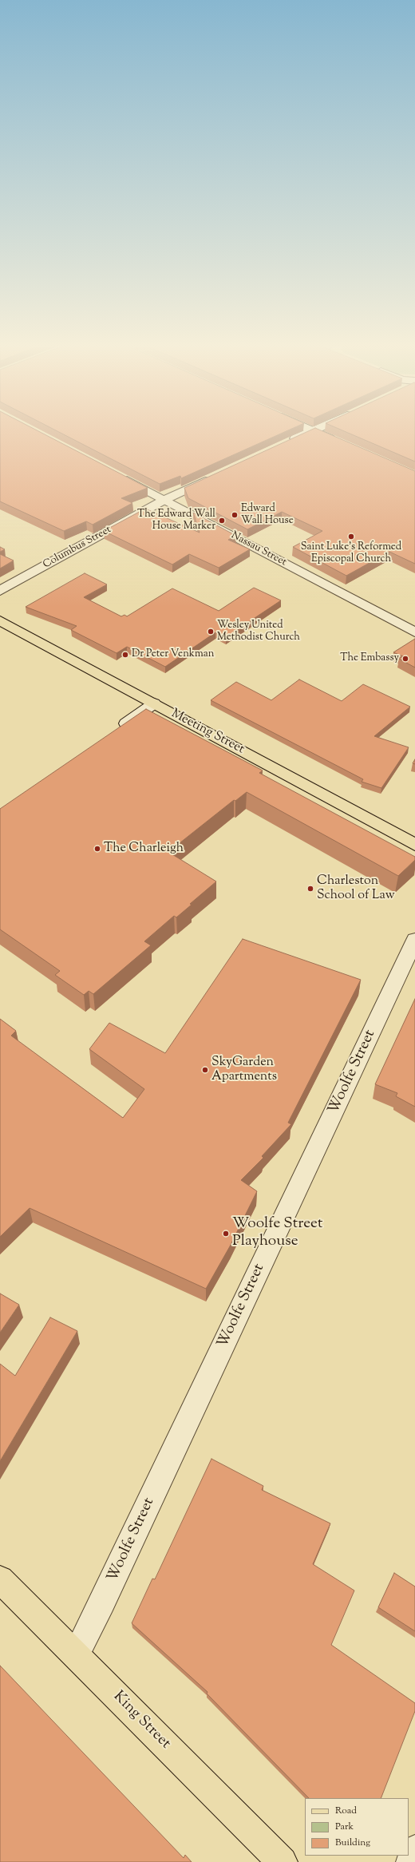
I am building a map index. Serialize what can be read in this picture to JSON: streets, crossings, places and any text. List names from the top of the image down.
{
  "streets": {
    "main road": ["Meeting Street", "King Street"],
    "street": ["Columbus Street", "Nassau Street", "Woolfe Street"]
  },
  "crossings": [
    ["Columbus Street", "Nassau Street"],
    ["Woolfe Street", "King Street"]
  ],
  "places": [
    "Edward Wall House",
    "The Edward Wall House Marker",
    "Saint Luke's Reformed Episcopal Church",
    "Wesley United Methodist Church",
    "Dr Peter Venkman",
    "The Embassy",
    "The Charleigh",
    "Charleston School of Law",
    "SkyGarden Apartments",
    "Woolfe Street Playhouse"
  ],
  "legend": ["Road", "Park", "Building"]
}
